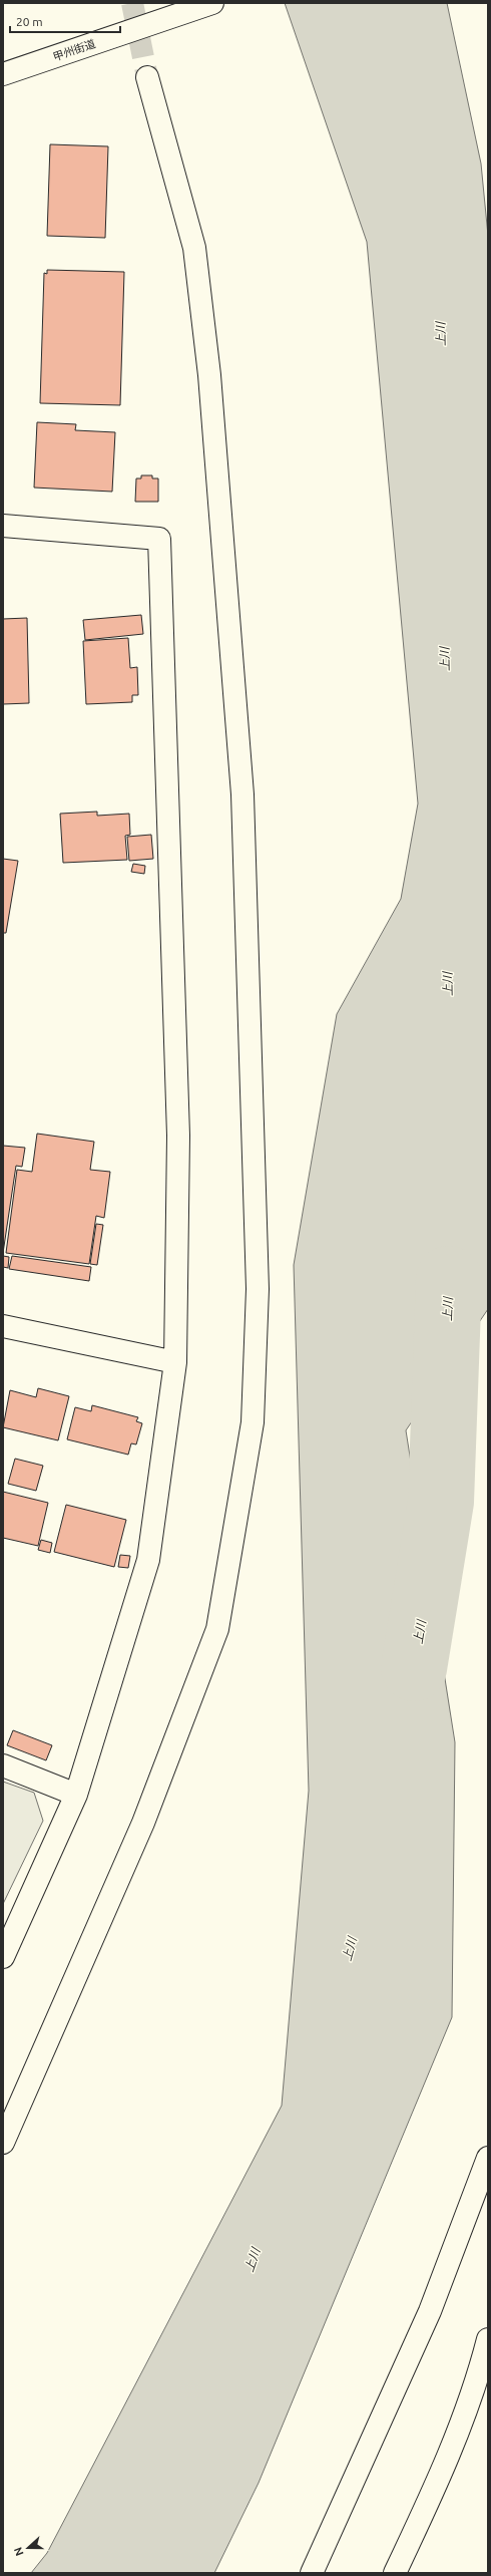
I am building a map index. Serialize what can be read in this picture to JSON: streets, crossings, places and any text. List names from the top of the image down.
{
  "streets": {
    "main road": ["甲州街道"]
  },
  "water": ["上川"],
  "scale_bar": "20 m",
  "north": "left"
}
